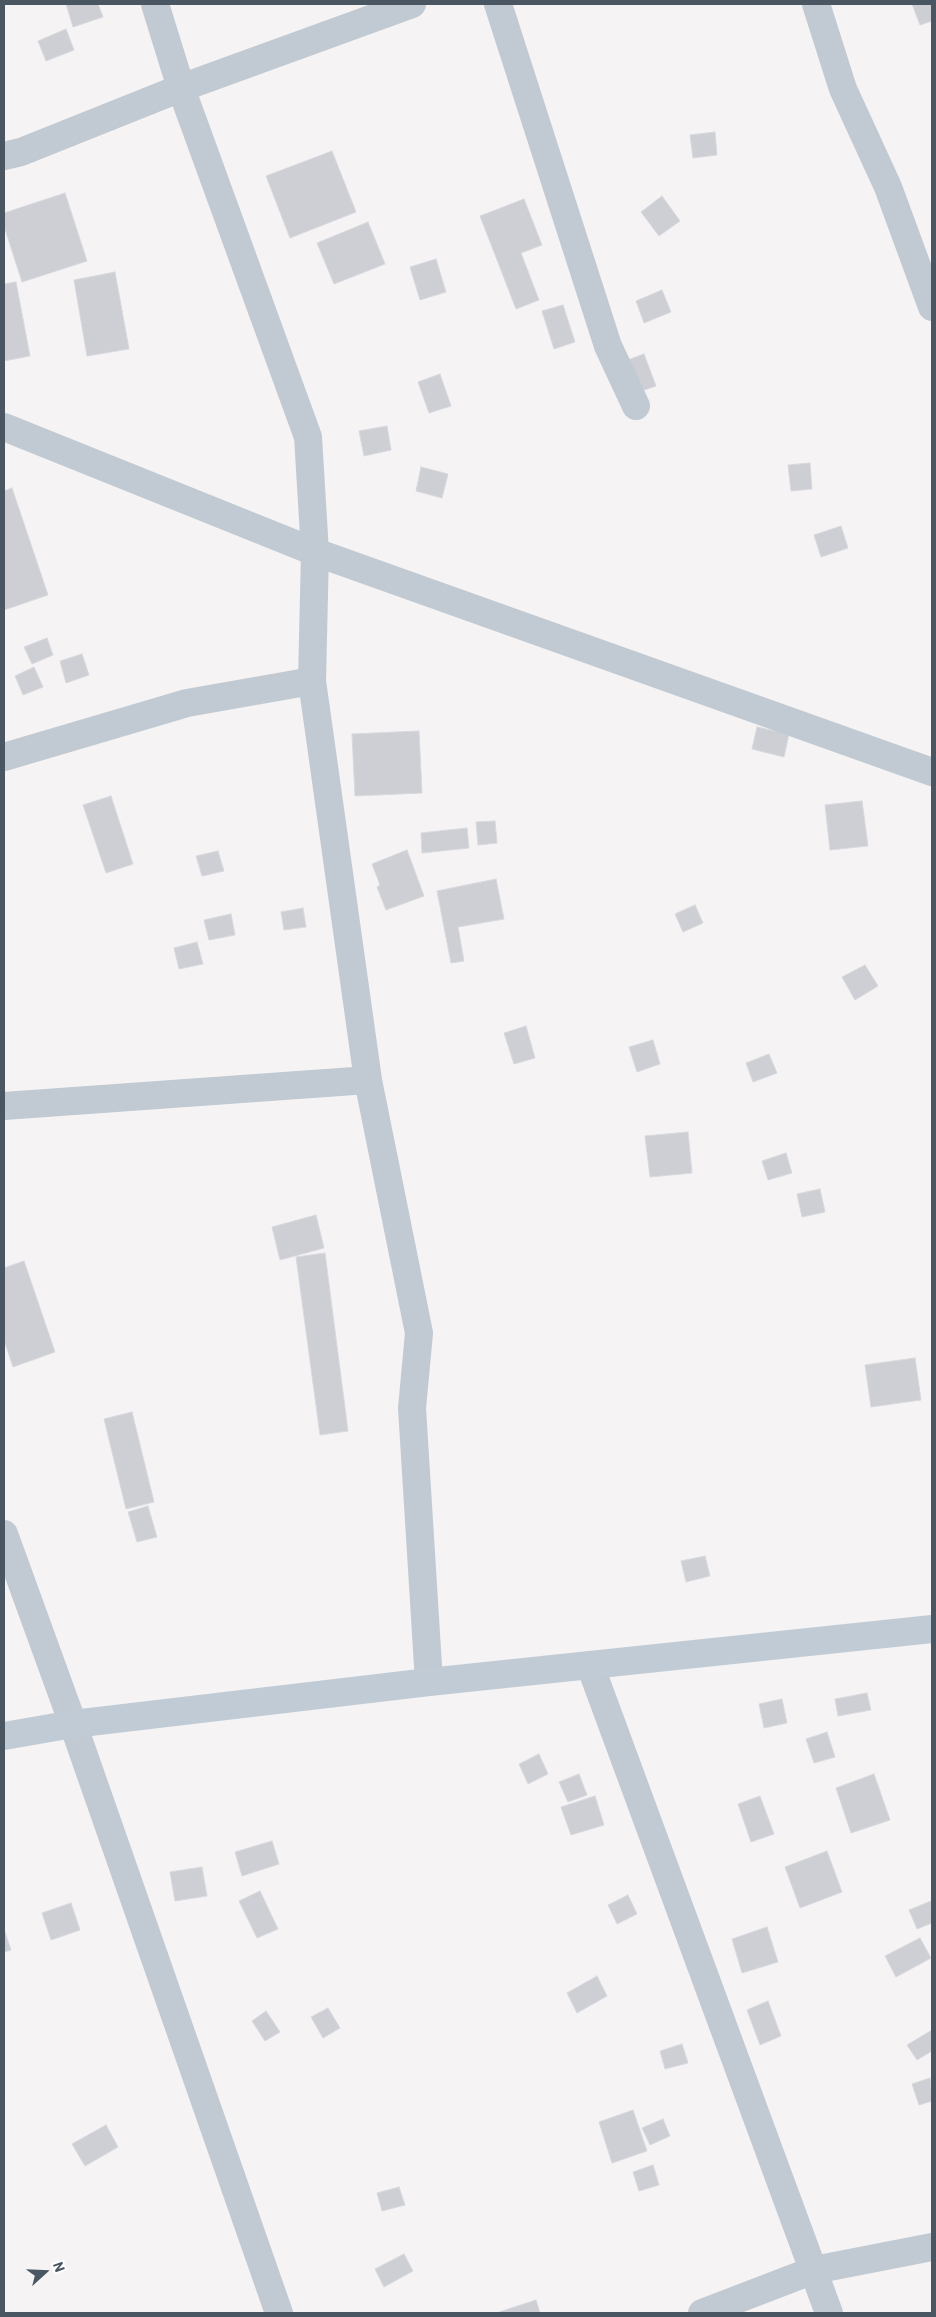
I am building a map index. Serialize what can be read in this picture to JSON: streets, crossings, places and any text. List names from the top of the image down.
{
  "north": "right"
}
